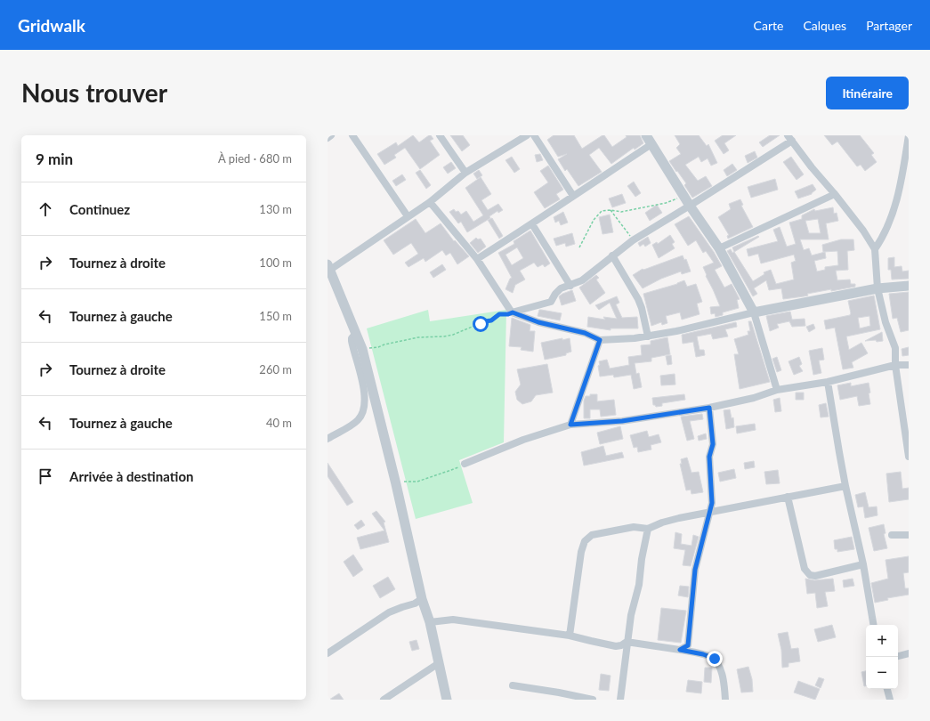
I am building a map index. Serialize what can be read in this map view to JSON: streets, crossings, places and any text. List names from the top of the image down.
{
  "page": {
    "header": "Gridwalk",
    "nav": ["Carte", "Calques", "Partager"],
    "buttons": "Itinéraire",
    "title": "Nous trouver",
    "heading": ["9 min", "À pied · 680 m"],
    "list": [
      ["Continuez", "130 m"],
      ["Tournez à droite", "100 m"],
      ["Tournez à gauche", "150 m"],
      ["Tournez à droite", "260 m"],
      ["Tournez à gauche", "40 m"],
      "Arrivée à destination"
    ],
    "map_buttons": ["+", "−"]
  }
}
